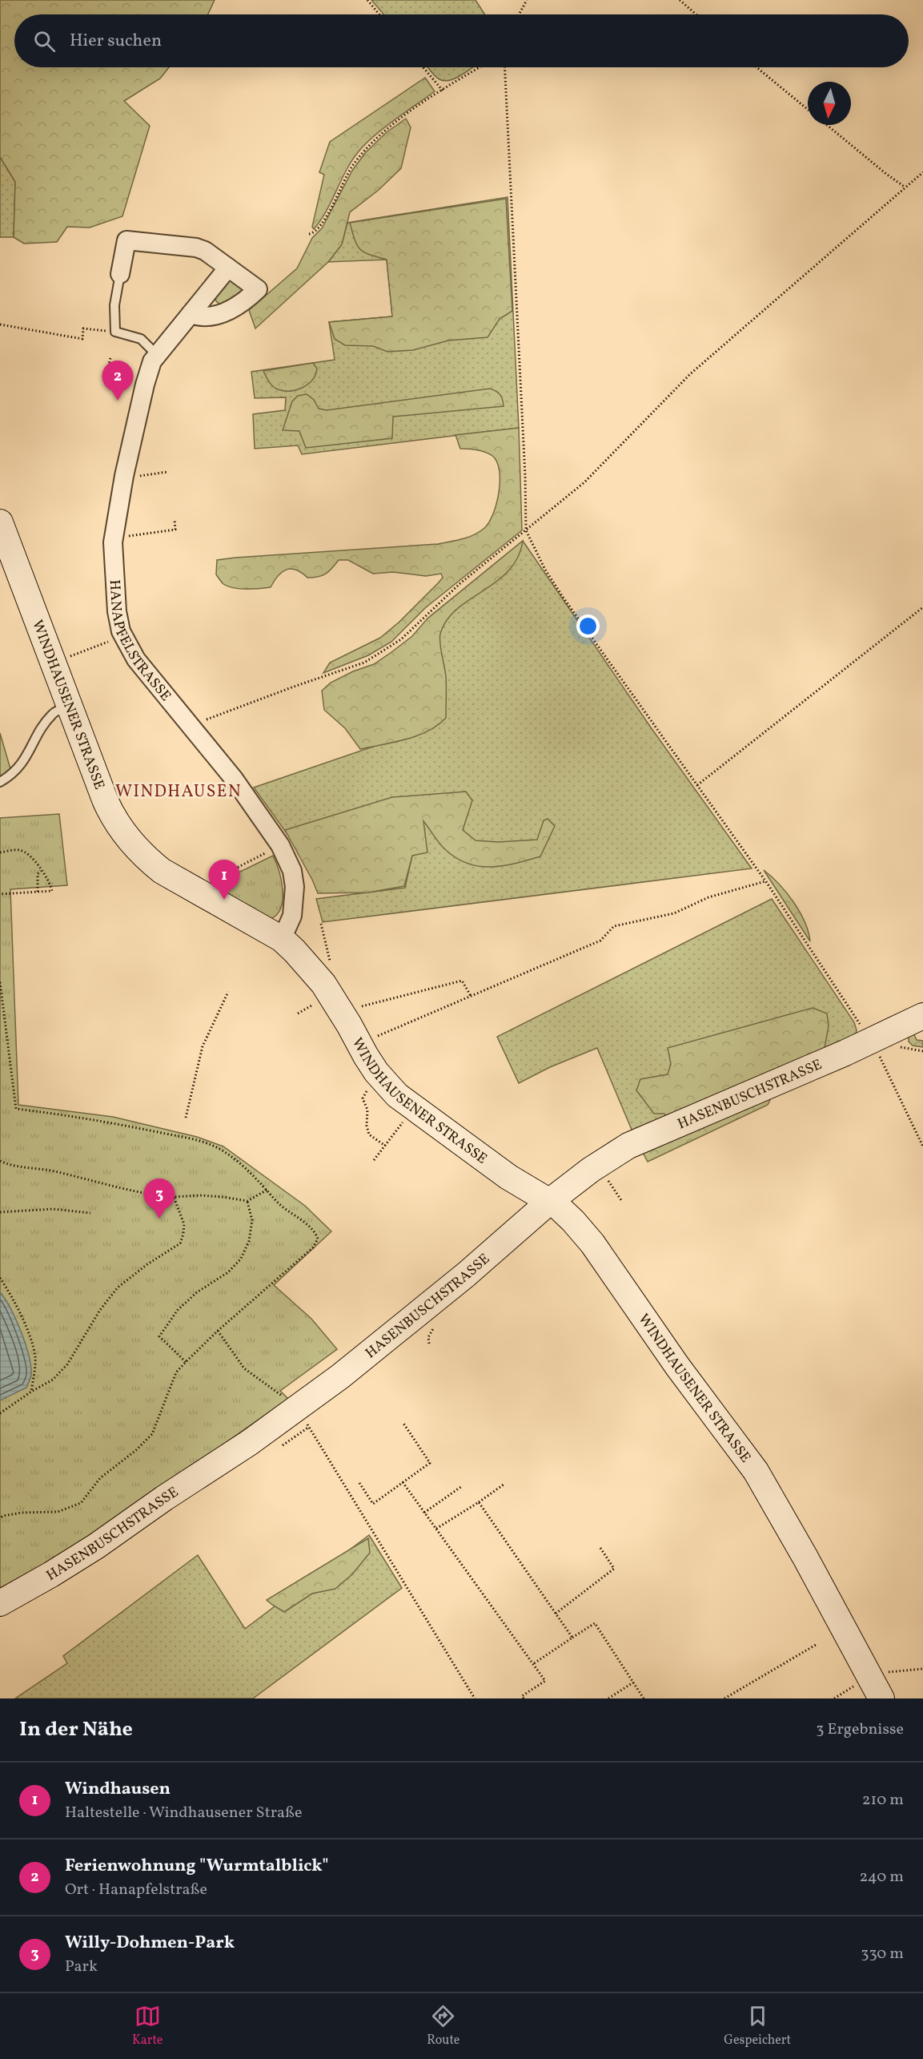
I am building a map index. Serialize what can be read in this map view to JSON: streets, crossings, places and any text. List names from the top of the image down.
{
  "streets": {
    "street": ["HANAPFELSTRASSE", "WINDHAUSENER STRASSE", "HASENBUSCHSTRASSE"]
  },
  "crossings": [
    ["HANAPFELSTRASSE", "WINDHAUSENER STRASSE"],
    ["WINDHAUSENER STRASSE", "HASENBUSCHSTRASSE"]
  ],
  "districts": ["WINDHAUSEN"],
  "north": "bottom",
  "page": {
    "search": "Hier suchen",
    "pins": ["2", "1", "3"],
    "heading": ["In der Nähe", "3 Ergebnisse"],
    "list": [
      {
        "mark": "1",
        "name": "Windhausen",
        "note": "Haltestelle · Windhausener Straße",
        "value": "210 m"
      },
      {
        "mark": "2",
        "name": "Ferienwohnung \"Wurmtalblick\"",
        "note": "Ort · Hanapfelstraße",
        "value": "240 m"
      },
      {
        "mark": "3",
        "name": "Willy-Dohmen-Park",
        "note": "Park",
        "value": "330 m"
      }
    ],
    "nav": ["Karte", "Route", "Gespeichert"]
  }
}
